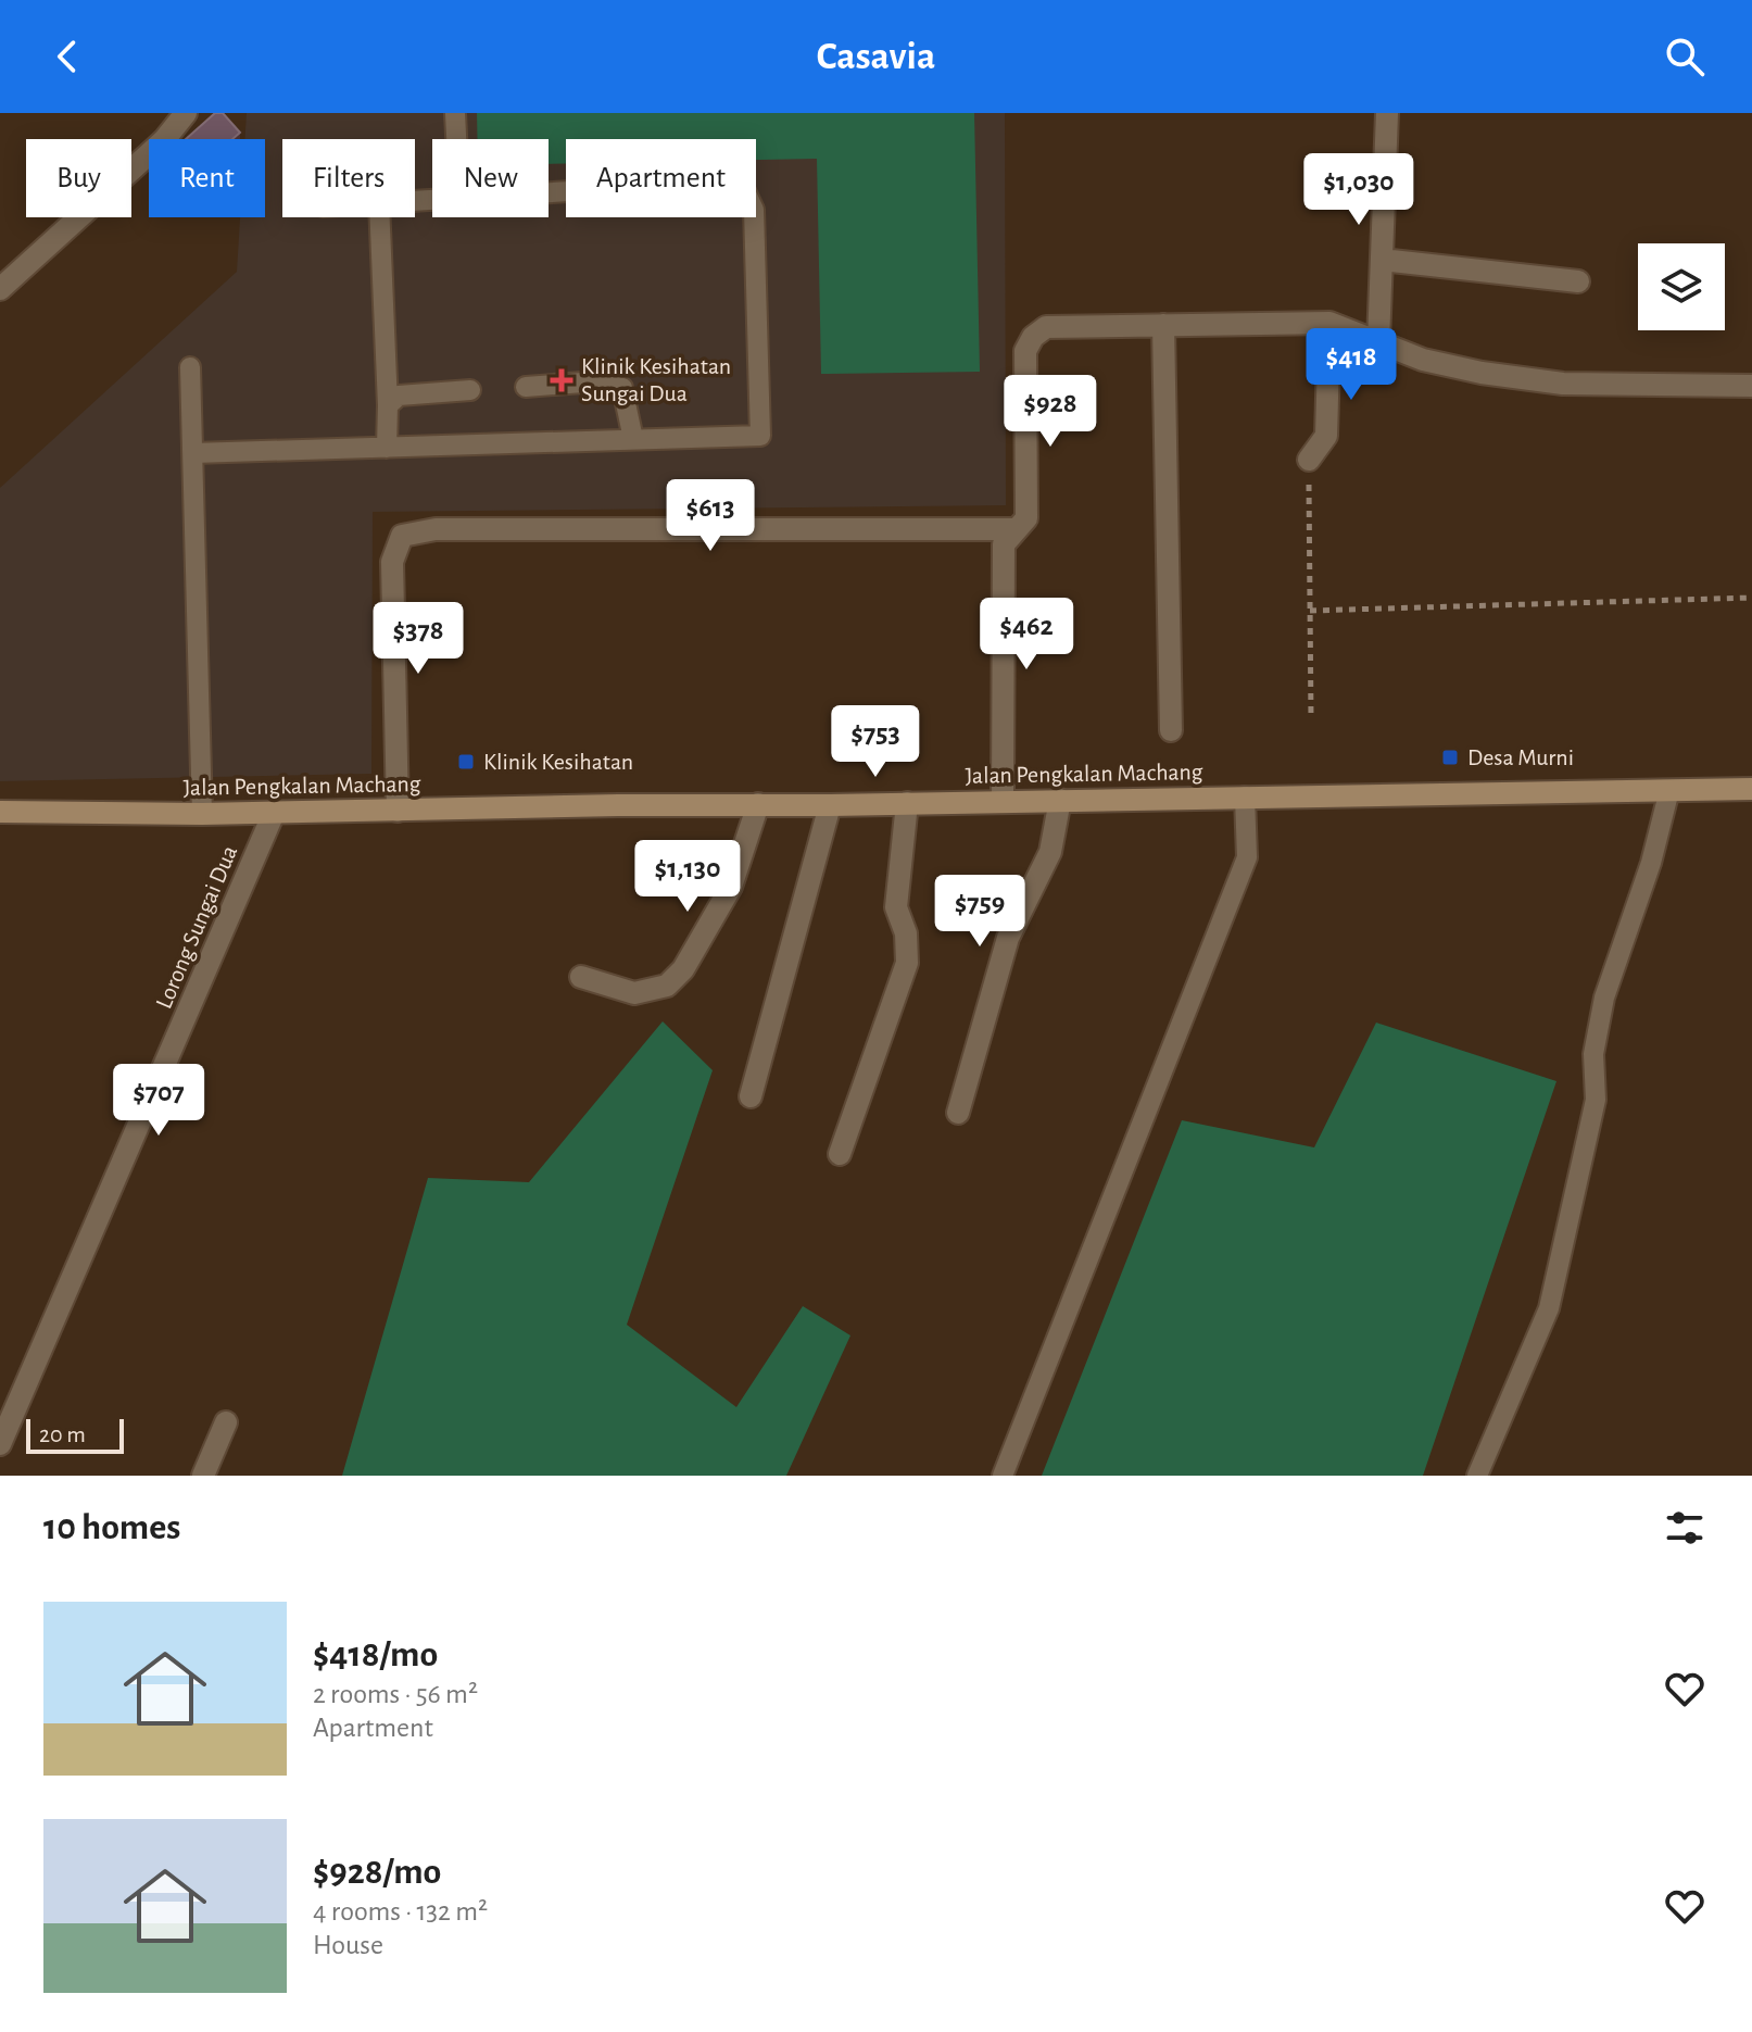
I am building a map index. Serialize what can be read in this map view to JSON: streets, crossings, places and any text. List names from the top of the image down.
{
  "streets": {
    "main road": ["Jalan Pengkalan Machang"],
    "street": ["Lorong Sungai Dua"]
  },
  "crossings": [
    ["Jalan Pengkalan Machang", "Lorong Sungai Dua"]
  ],
  "places": {
    "health": ["Klinik Kesihatan Sungai Dua"],
    "transit": ["Desa Murni", "Klinik Kesihatan"]
  },
  "scale_bar": "20 m",
  "page": {
    "header": "Casavia",
    "chip": [
      "Buy",
      "Rent",
      "Filters",
      "New",
      "Apartment"
    ],
    "price": [
      "$1,030",
      "$418",
      "$928",
      "$613",
      "$462",
      "$378",
      "$753",
      "$1,130",
      "$759",
      "$707"
    ],
    "scale": "20 m",
    "heading": "10 homes",
    "list": [
      {
        "name": "$418/mo",
        "note": "2 rooms · 56 m² · Apartment"
      },
      {
        "name": "$928/mo",
        "note": "4 rooms · 132 m² · House"
      }
    ]
  }
}
